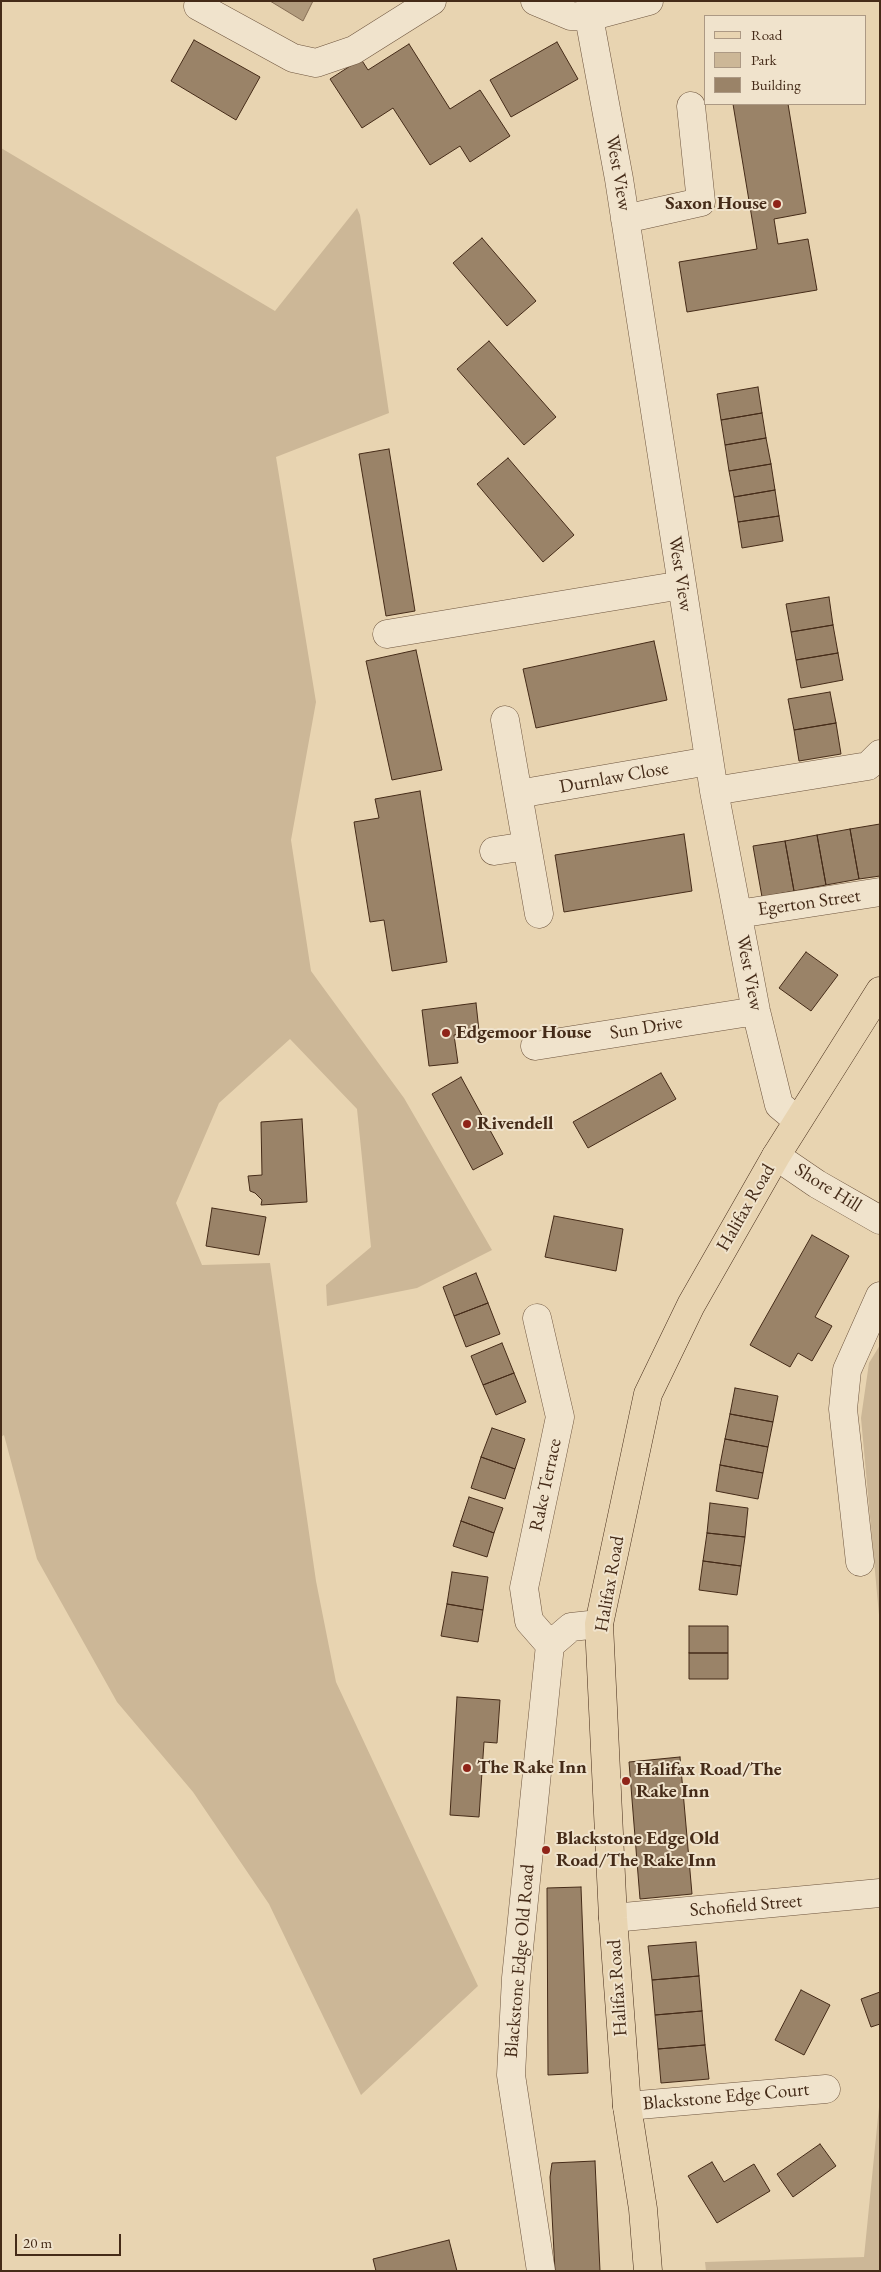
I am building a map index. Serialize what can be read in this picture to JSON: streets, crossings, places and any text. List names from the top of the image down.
{
  "streets": {
    "main road": ["Halifax Road"],
    "street": [
      "West View",
      "Durnlaw Close",
      "Egerton Street",
      "Sun Drive",
      "Shore Hill",
      "Rake Terrace",
      "Schofield Street",
      "Blackstone Edge Old Road",
      "Blackstone Edge Court"
    ]
  },
  "crossings": [
    ["West View", "Durnlaw Close"],
    ["West View", "Egerton Street"],
    ["West View", "Sun Drive"],
    ["West View", "Halifax Road"],
    ["Shore Hill", "Halifax Road"],
    ["Halifax Road", "Schofield Street"],
    ["Halifax Road", "Blackstone Edge Court"],
    ["Rake Terrace", "Blackstone Edge Old Road"]
  ],
  "places": [
    "Saxon House",
    "Edgemoor House",
    "Rivendell",
    "The Rake Inn",
    "Halifax Road/The Rake Inn",
    "Blackstone Edge Old Road/The Rake Inn"
  ],
  "legend": ["Road", "Park", "Building"],
  "scale_bar": "20 m"
}
